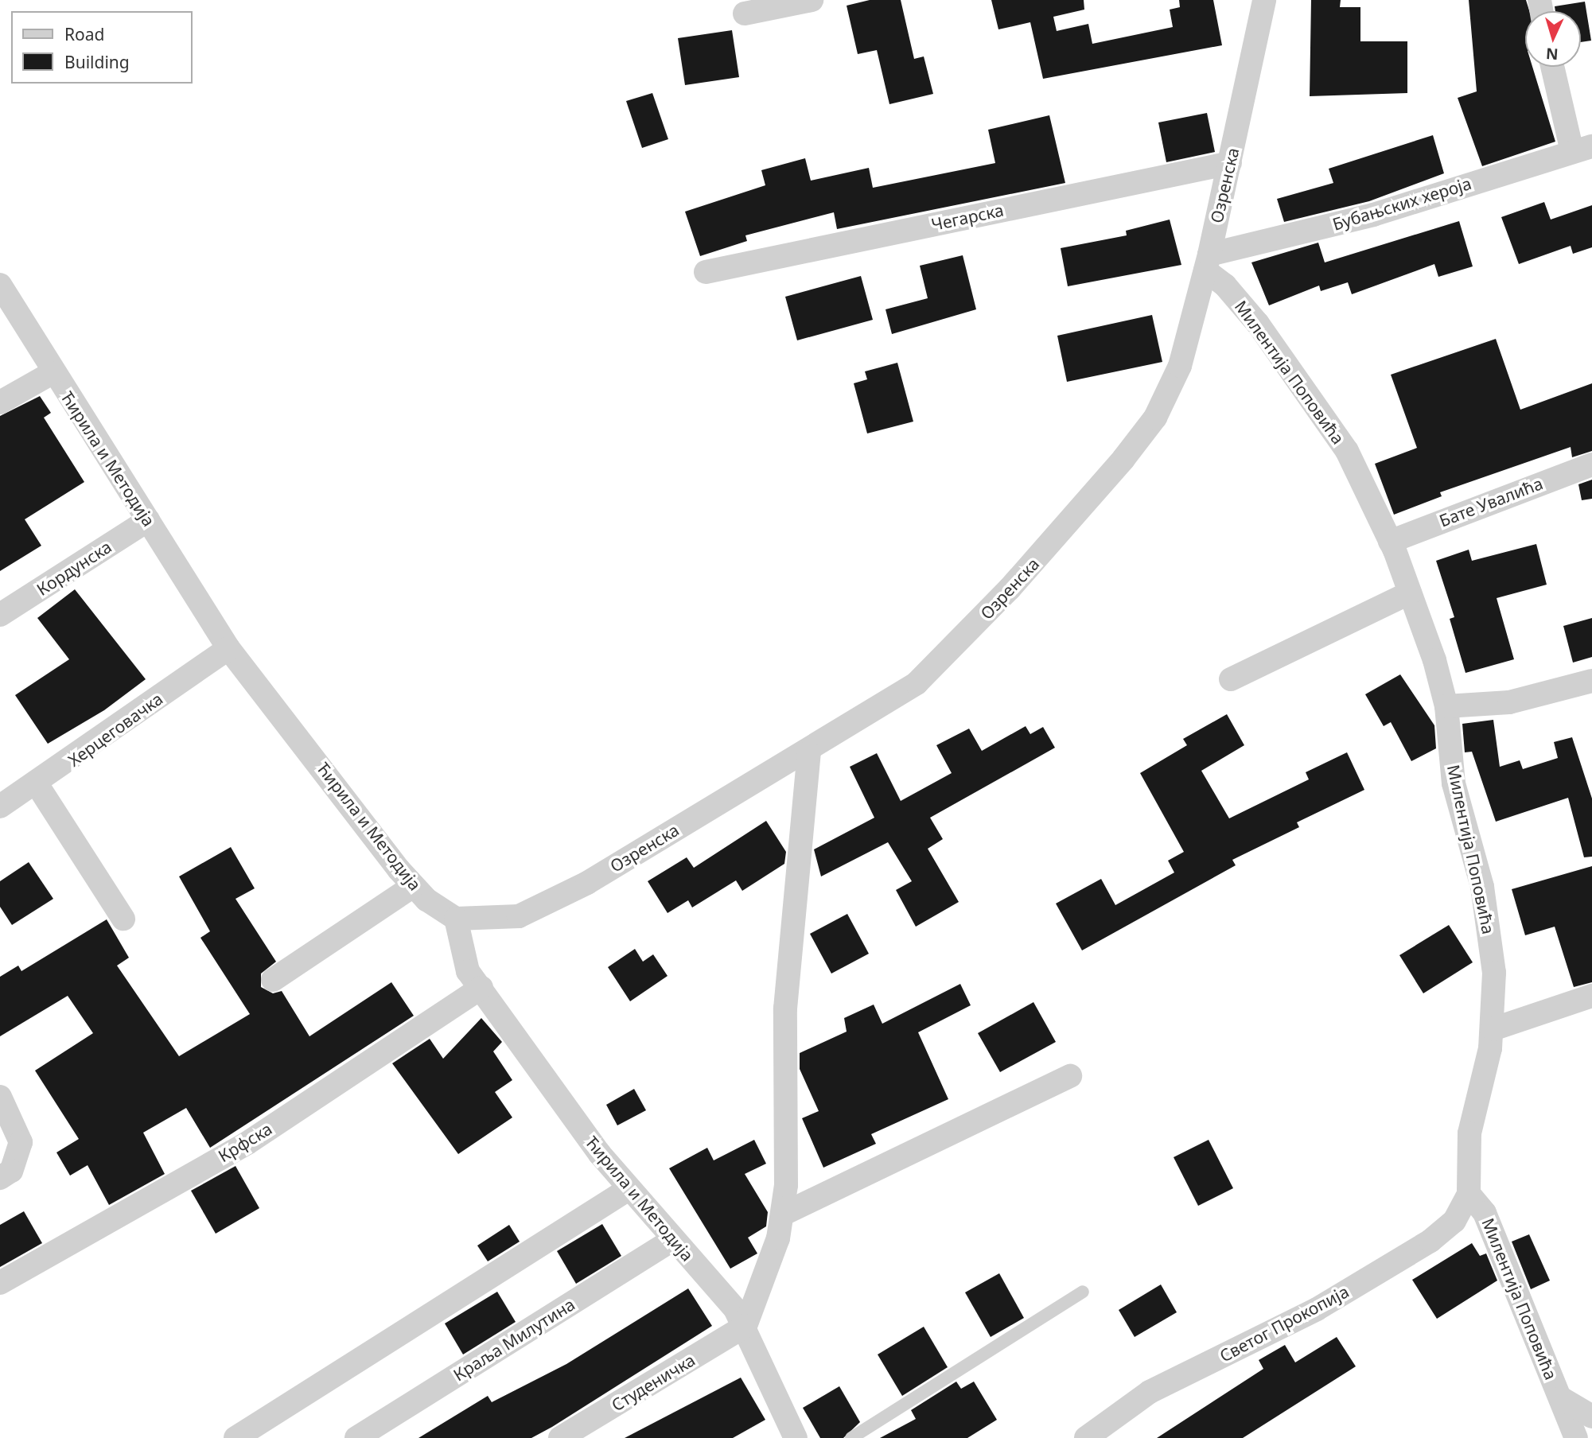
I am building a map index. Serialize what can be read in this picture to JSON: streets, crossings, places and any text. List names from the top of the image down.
{
  "streets": {
    "street": [
      "Озренска",
      "Бубањских хероја",
      "Чегарска",
      "Милентија Поповића",
      "Ћирила и Методија",
      "Бате Увалића",
      "Кордунска",
      "Херцеговачка",
      "Крфска",
      "Светог Прокопија",
      "Краља Милутина",
      "Студеничка"
    ]
  },
  "crossings": [
    ["Озренска", "Бубањских хероја"],
    ["Озренска", "Чегарска"],
    ["Озренска", "Милентија Поповића"],
    ["Озренска", "Ћирила и Методија"],
    ["Бубањских хероја", "Милентија Поповића"],
    ["Милентија Поповића", "Бате Увалића"],
    ["Милентија Поповића", "Светог Прокопија"],
    ["Ћирила и Методија", "Кордунска"],
    ["Ћирила и Методија", "Херцеговачка"],
    ["Ћирила и Методија", "Крфска"],
    ["Ћирила и Методија", "Краља Милутина"],
    ["Ћирила и Методија", "Студеничка"]
  ],
  "legend": ["Road", "Building"],
  "north": "bottom"
}
